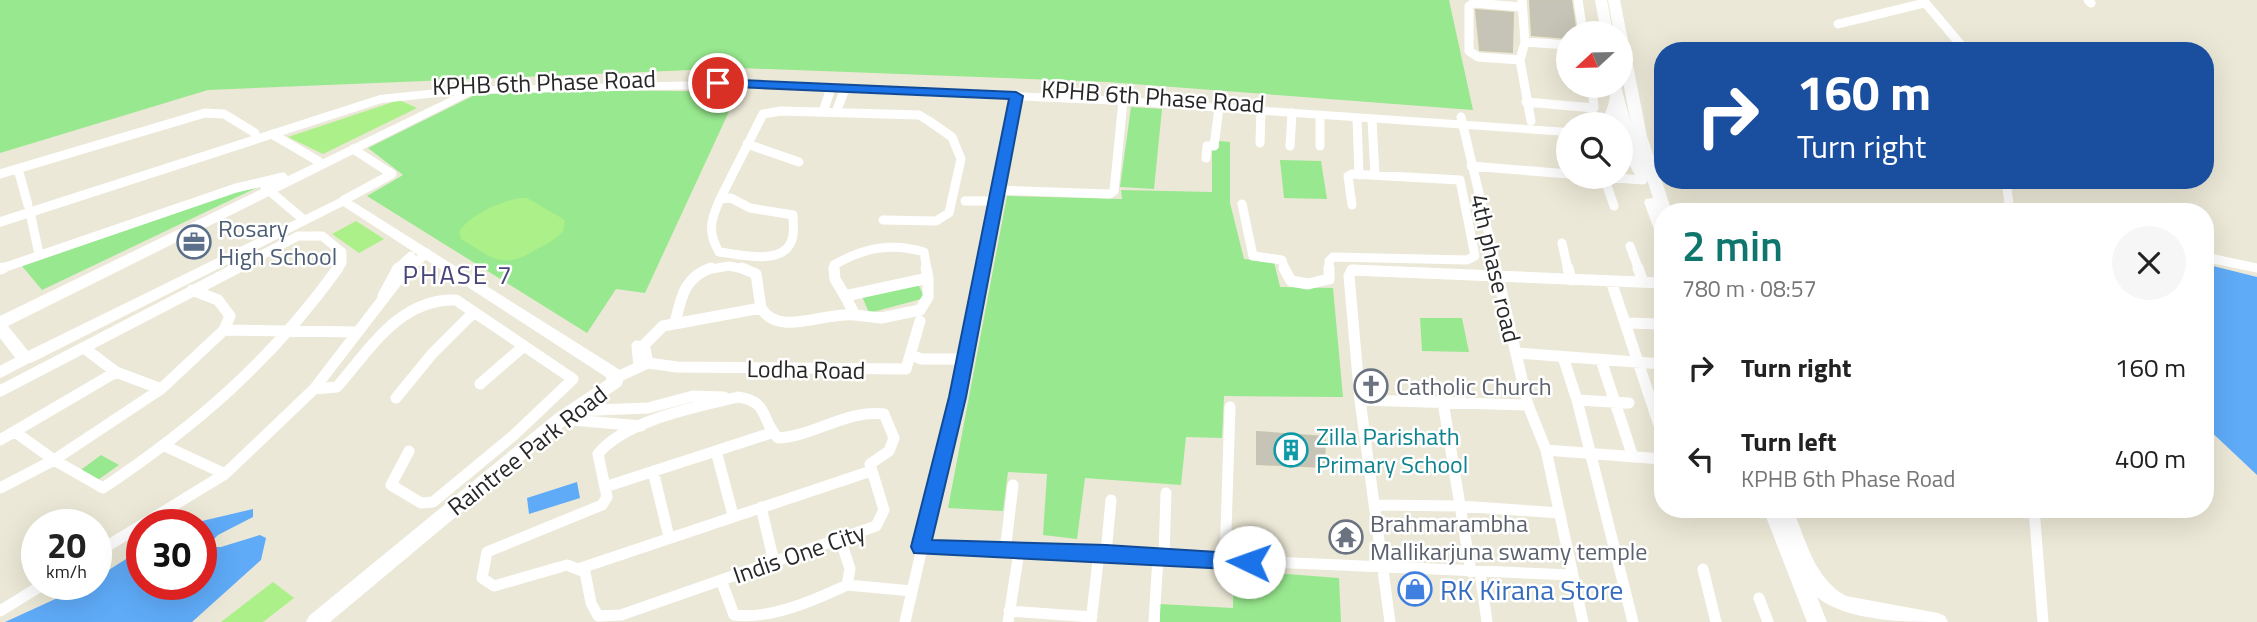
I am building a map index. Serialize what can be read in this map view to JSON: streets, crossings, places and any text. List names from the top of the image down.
{
  "streets": {
    "street": [
      "KPHB 6th Phase Road",
      "4th phase road",
      "Lodha Road",
      "Raintree Park Road",
      "Indis One City"
    ]
  },
  "crossings": [
    ["KPHB 6th Phase Road", "4th phase road"],
    ["Lodha Road", "Raintree Park Road"]
  ],
  "districts": ["PHASE 7"],
  "places": {
    "office": ["Rosary High School"],
    "church": ["Catholic Church"],
    "building": ["Zilla Parishath Primary School"],
    "temple": ["Brahmarambha Mallikarjuna swamy temple"],
    "shop": ["RK Kirana Store"]
  },
  "north": "left",
  "page": {
    "turn": ["160 m", "Turn right"],
    "heading": ["2 min", "780 m · 08:57"],
    "list": [
      {
        "name": "Turn right",
        "value": "160 m"
      },
      {
        "name": "Turn left",
        "note": "KPHB 6th Phase Road",
        "value": "400 m"
      }
    ],
    "speed": "20 km/h",
    "limit": "30"
  }
}
